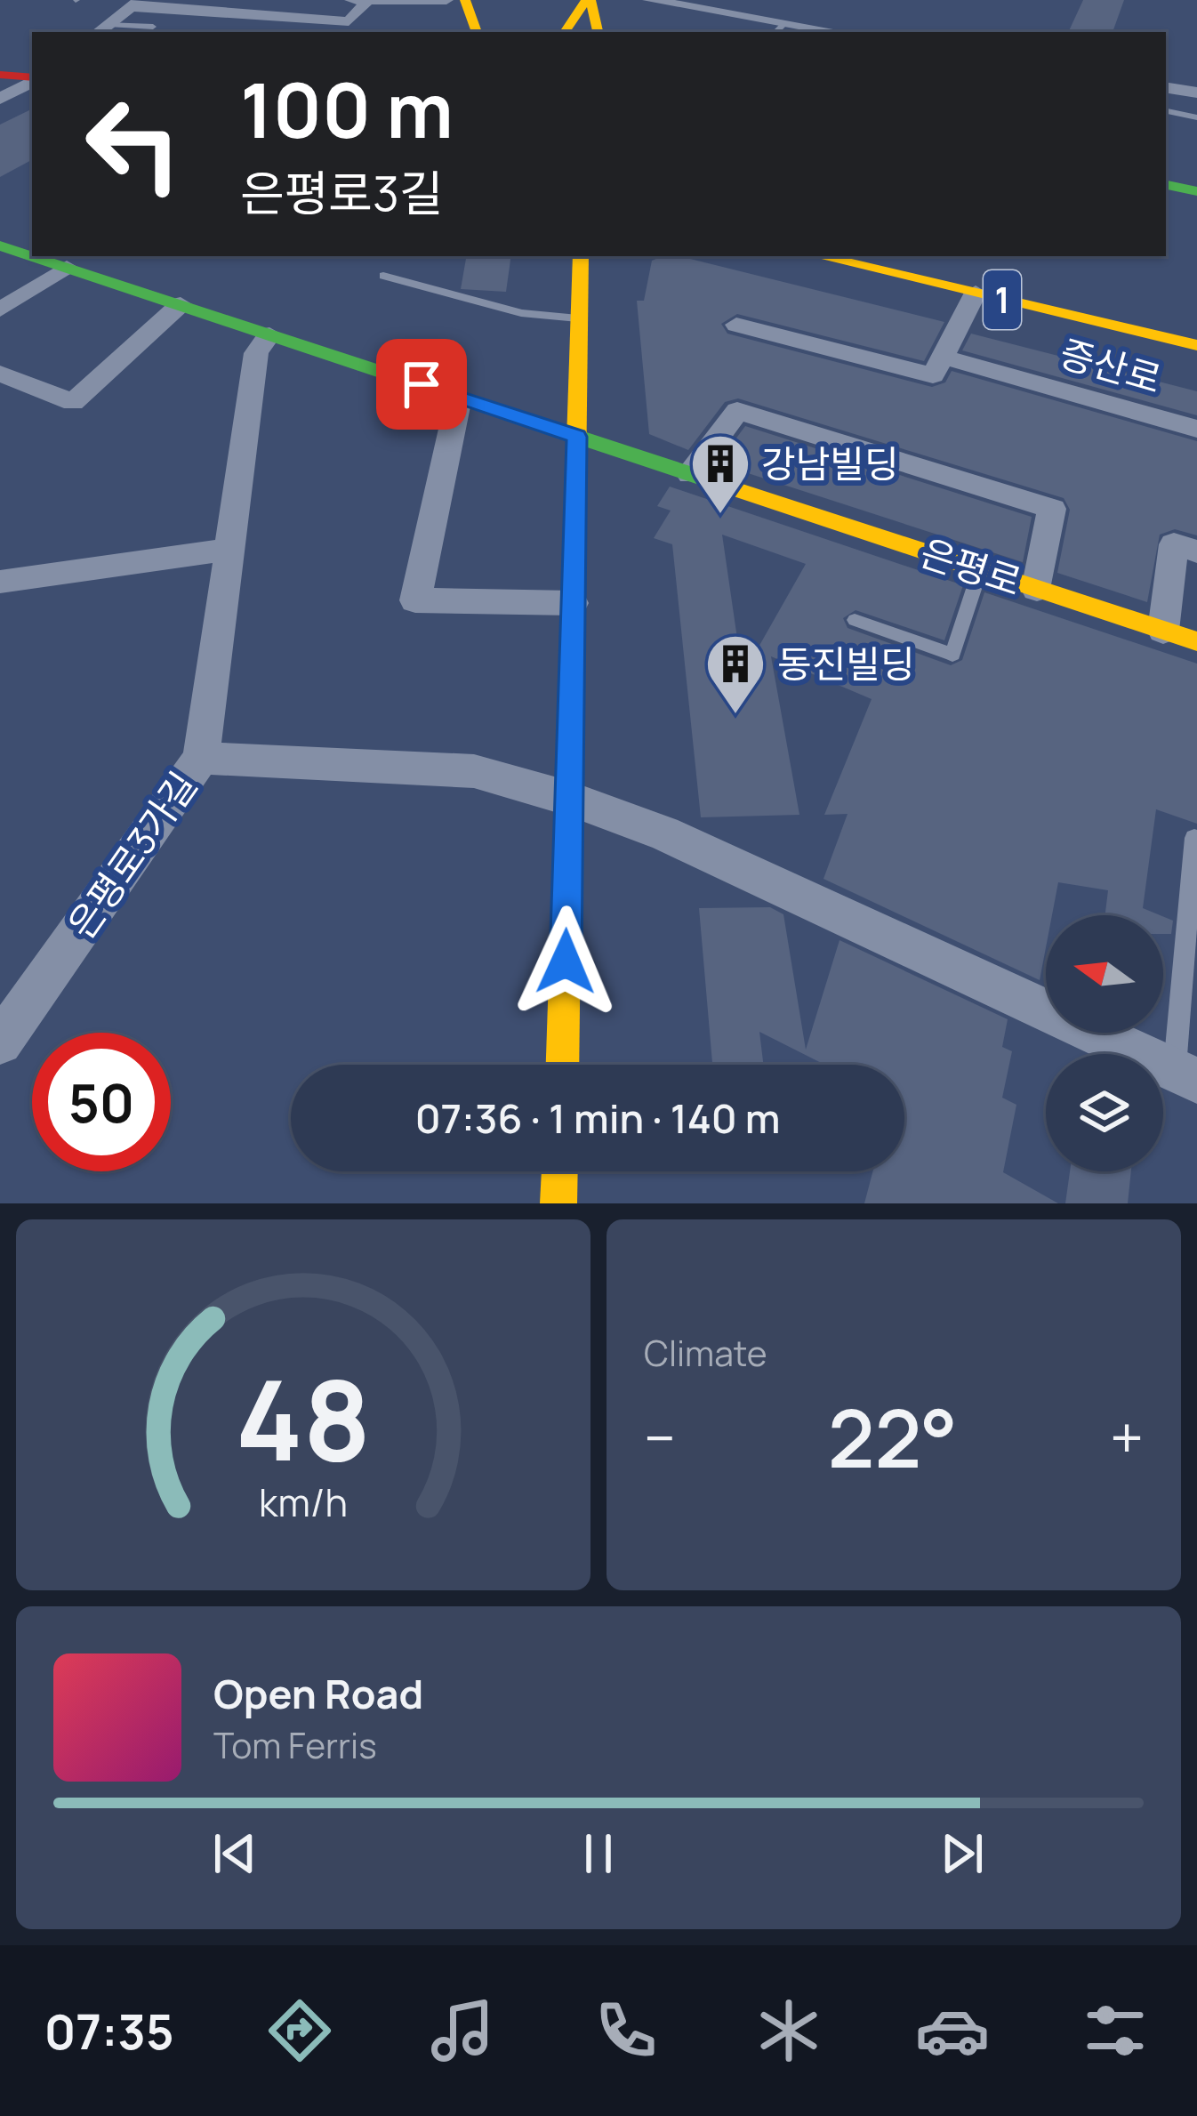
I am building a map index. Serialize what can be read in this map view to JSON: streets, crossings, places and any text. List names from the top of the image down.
{
  "streets": {
    "main road": ["1", "증산로", "은평로"],
    "street": ["은평로3가길"]
  },
  "crossings": [
    ["은평로", "은평로3가길"]
  ],
  "places": {
    "building": ["강남빌딩", "동진빌딩"]
  },
  "north": "left",
  "page": {
    "turn": ["100 m", "은평로3길"],
    "limit": "50",
    "trip": "07:36 · 1 min · 140 m",
    "tile": "Climate",
    "heat": ["−", "22°", "+"],
    "song": ["Open Road", "Tom Ferris"],
    "tabs": "07:35",
    "gauge": ["48", "km/h"]
  }
}
